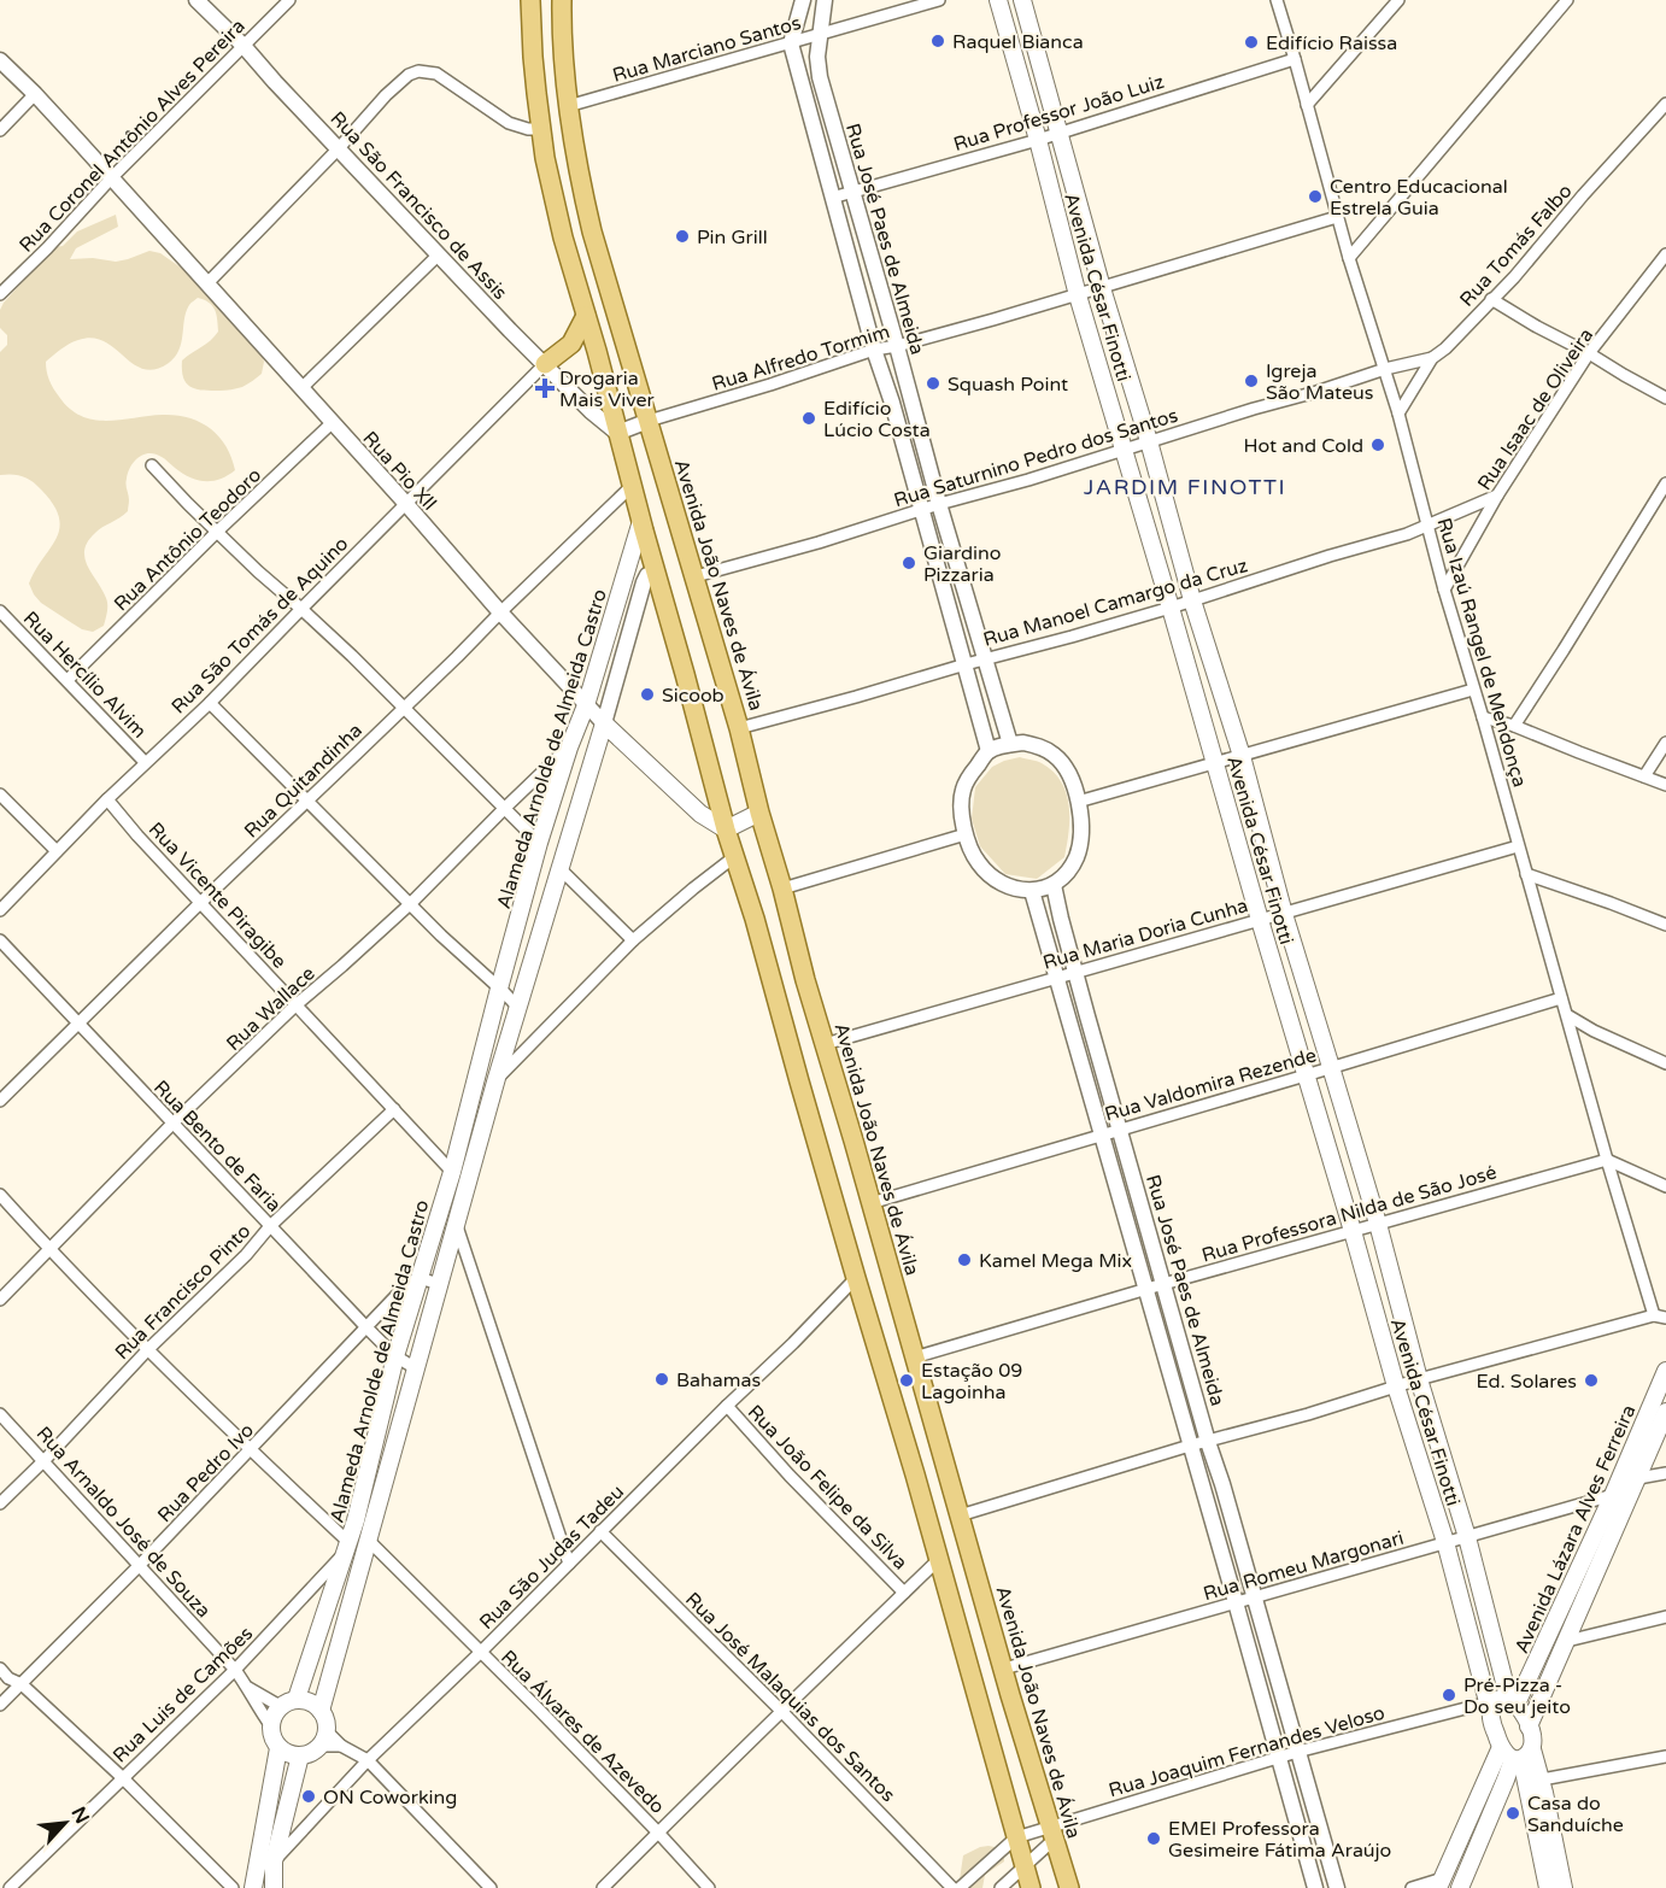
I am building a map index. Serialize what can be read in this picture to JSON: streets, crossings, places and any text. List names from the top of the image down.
{
  "streets": {
    "main road": [
      "Avenida César Finotti",
      "Rua Pio Xll",
      "Avenida João Naves de Ávila",
      "Alameda Arnolde de Almeida Castro",
      "Avenida Lázara Alves Ferreira"
    ],
    "street": [
      "Rua Marciano Santos",
      "Rua Professor João Luiz",
      "Rua Coronel Antônio Alves Pereira",
      "Rua São Francisco de Assis",
      "Rua José Paes de Almeida",
      "Rua Tomás Falbo",
      "Rua Alfredo Tormim",
      "Rua Isaac de Oliveira",
      "Rua Saturnino Pedro dos Santos",
      "Rua Antônio Teodoro",
      "Rua Manoel Camargo da Cruz",
      "Rua São Tomás de Aquino",
      "Rua Izaú Rangel de Mendonça",
      "Rua Hercílio Alvim",
      "Rua Quitandinha",
      "Rua Vicente Piragibe",
      "Rua Maria Doria Cunha",
      "Rua Wallace",
      "Rua Valdomira Rezende",
      "Rua Bento de Faria",
      "Rua Professora Nilda de São José",
      "Rua Francisco Pinto",
      "Rua Pedro Ivo",
      "Rua João Felipe da Silva",
      "Rua Arnaldo José de Souza",
      "Rua São Judas Tadeu",
      "Rua Romeu Margonari",
      "Rua Luis de Camões",
      "Rua José Malaquias dos Santos",
      "Rua Álvares de Azevedo",
      "Rua Joaquim Fernandes Veloso"
    ]
  },
  "crossings": [
    ["Rua Marciano Santos", "Rua José Paes de Almeida"],
    ["Rua Marciano Santos", "Avenida João Naves de Ávila"],
    ["Rua Professor João Luiz", "Rua José Paes de Almeida"],
    ["Rua Professor João Luiz", "Avenida César Finotti"],
    ["Rua Professor João Luiz", "Rua Izaú Rangel de Mendonça"],
    ["Rua Coronel Antônio Alves Pereira", "Rua São Francisco de Assis"],
    ["Rua Coronel Antônio Alves Pereira", "Rua Pio Xll"],
    ["Rua São Francisco de Assis", "Rua São Tomás de Aquino"],
    ["Rua José Paes de Almeida", "Rua Alfredo Tormim"],
    ["Rua José Paes de Almeida", "Rua Saturnino Pedro dos Santos"],
    ["Rua José Paes de Almeida", "Rua Manoel Camargo da Cruz"],
    ["Rua José Paes de Almeida", "Rua Maria Doria Cunha"],
    ["Rua José Paes de Almeida", "Rua Valdomira Rezende"],
    ["Rua José Paes de Almeida", "Rua Professora Nilda de São José"],
    ["Rua José Paes de Almeida", "Rua Romeu Margonari"],
    ["Rua José Paes de Almeida", "Rua Joaquim Fernandes Veloso"],
    ["Rua Tomás Falbo", "Rua Saturnino Pedro dos Santos"],
    ["Rua Tomás Falbo", "Rua Izaú Rangel de Mendonça"],
    ["Avenida César Finotti", "Rua Alfredo Tormim"],
    ["Avenida César Finotti", "Rua Saturnino Pedro dos Santos"],
    ["Avenida César Finotti", "Rua Manoel Camargo da Cruz"],
    ["Avenida César Finotti", "Rua Maria Doria Cunha"],
    ["Avenida César Finotti", "Rua Valdomira Rezende"],
    ["Avenida César Finotti", "Rua Professora Nilda de São José"],
    ["Avenida César Finotti", "Avenida Lázara Alves Ferreira"],
    ["Avenida César Finotti", "Rua Romeu Margonari"],
    ["Avenida César Finotti", "Rua Joaquim Fernandes Veloso"],
    ["Rua Alfredo Tormim", "Avenida João Naves de Ávila"],
    ["Rua Alfredo Tormim", "Rua Izaú Rangel de Mendonça"],
    ["Rua Isaac de Oliveira", "Rua Manoel Camargo da Cruz"],
    ["Rua Isaac de Oliveira", "Rua Izaú Rangel de Mendonça"],
    ["Rua Saturnino Pedro dos Santos", "Avenida João Naves de Ávila"],
    ["Rua Saturnino Pedro dos Santos", "Rua Izaú Rangel de Mendonça"],
    ["Rua Pio Xll", "Rua Antônio Teodoro"],
    ["Rua Pio Xll", "Rua São Tomás de Aquino"],
    ["Rua Pio Xll", "Alameda Arnolde de Almeida Castro"],
    ["Rua Pio Xll", "Rua Quitandinha"],
    ["Rua Antônio Teodoro", "Rua Hercílio Alvim"],
    ["Avenida João Naves de Ávila", "Rua Manoel Camargo da Cruz"],
    ["Avenida João Naves de Ávila", "Rua Maria Doria Cunha"],
    ["Avenida João Naves de Ávila", "Rua Valdomira Rezende"],
    ["Avenida João Naves de Ávila", "Rua Professora Nilda de São José"],
    ["Avenida João Naves de Ávila", "Rua Romeu Margonari"],
    ["Avenida João Naves de Ávila", "Rua Joaquim Fernandes Veloso"],
    ["Rua Manoel Camargo da Cruz", "Rua Izaú Rangel de Mendonça"],
    ["Rua São Tomás de Aquino", "Rua Hercílio Alvim"],
    ["Rua São Tomás de Aquino", "Rua Vicente Piragibe"],
    ["Rua Izaú Rangel de Mendonça", "Rua Maria Doria Cunha"],
    ["Rua Izaú Rangel de Mendonça", "Rua Valdomira Rezende"],
    ["Rua Izaú Rangel de Mendonça", "Rua Professora Nilda de São José"],
    ["Alameda Arnolde de Almeida Castro", "Rua Vicente Piragibe"],
    ["Alameda Arnolde de Almeida Castro", "Rua Wallace"],
    ["Alameda Arnolde de Almeida Castro", "Rua Bento de Faria"],
    ["Alameda Arnolde de Almeida Castro", "Rua Pedro Ivo"],
    ["Alameda Arnolde de Almeida Castro", "Rua Arnaldo José de Souza"],
    ["Alameda Arnolde de Almeida Castro", "Rua Luis de Camões"],
    ["Alameda Arnolde de Almeida Castro", "Rua Álvares de Azevedo"],
    ["Rua Quitandinha", "Rua Vicente Piragibe"],
    ["Rua Quitandinha", "Rua Bento de Faria"],
    ["Rua Vicente Piragibe", "Rua Wallace"],
    ["Rua Vicente Piragibe", "Rua Francisco Pinto"],
    ["Rua Wallace", "Rua Bento de Faria"],
    ["Rua Bento de Faria", "Rua Francisco Pinto"],
    ["Rua Bento de Faria", "Rua Pedro Ivo"],
    ["Rua Francisco Pinto", "Rua Arnaldo José de Souza"],
    ["Rua Pedro Ivo", "Rua Arnaldo José de Souza"],
    ["Rua João Felipe da Silva", "Rua São Judas Tadeu"],
    ["Rua Arnaldo José de Souza", "Rua Luis de Camões"],
    ["Avenida Lázara Alves Ferreira", "Rua Romeu Margonari"],
    ["Avenida Lázara Alves Ferreira", "Rua Joaquim Fernandes Veloso"],
    ["Rua São Judas Tadeu", "Rua José Malaquias dos Santos"],
    ["Rua São Judas Tadeu", "Rua Álvares de Azevedo"]
  ],
  "districts": ["JARDIM FINOTTI"],
  "places": {
    "other": [
      "Raquel Bianca",
      "Edifício Raissa",
      "Centro Educacional Estrela Guia",
      "Pin Grill",
      "Igreja São Mateus",
      "Squash Point",
      "Edifício Lúcio Costa",
      "Hot and Cold",
      "Giardino Pizzaria",
      "Sicoob",
      "Kamel Mega Mix",
      "Bahamas",
      "Estação 09 Lagoinha",
      "Ed. Solares",
      "Pré-Pizza - Do seu jeito",
      "ON Coworking",
      "Casa do Sanduíche",
      "EMEI Professora Gesimeire Fátima Araújo"
    ],
    "health": ["Drogaria Mais Viver"]
  },
  "north": "top right"
}
